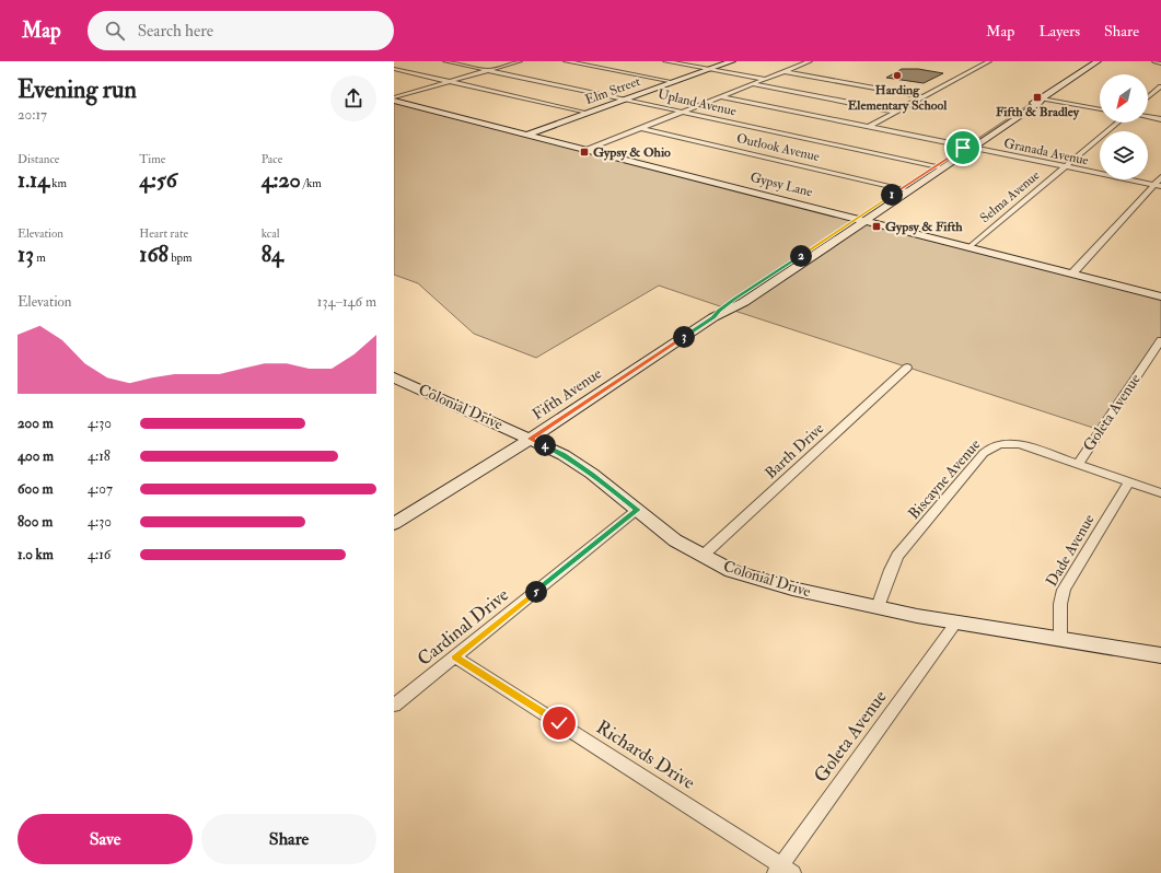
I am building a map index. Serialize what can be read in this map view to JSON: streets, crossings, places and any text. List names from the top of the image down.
{
  "streets": {
    "street": [
      "Elm Street",
      "Upland Avenue",
      "Outlook Avenue",
      "Granada Avenue",
      "Gypsy Lane",
      "Selma Avenue",
      "Fifth Avenue",
      "Colonial Drive",
      "Goleta Avenue",
      "Barth Drive",
      "Biscayne Avenue",
      "Dade Avenue",
      "Cardinal Drive",
      "Richards Drive"
    ]
  },
  "crossings": [
    ["Elm Street", "Upland Avenue"],
    ["Elm Street", "Gypsy Lane"],
    ["Upland Avenue", "Fifth Avenue"],
    ["Outlook Avenue", "Fifth Avenue"],
    ["Granada Avenue", "Selma Avenue"],
    ["Granada Avenue", "Fifth Avenue"],
    ["Gypsy Lane", "Selma Avenue"],
    ["Gypsy Lane", "Fifth Avenue"],
    ["Fifth Avenue", "Colonial Drive"],
    ["Colonial Drive", "Goleta Avenue"],
    ["Colonial Drive", "Barth Drive"],
    ["Colonial Drive", "Biscayne Avenue"],
    ["Colonial Drive", "Dade Avenue"],
    ["Colonial Drive", "Cardinal Drive"],
    ["Goleta Avenue", "Biscayne Avenue"],
    ["Goleta Avenue", "Richards Drive"],
    ["Biscayne Avenue", "Dade Avenue"],
    ["Cardinal Drive", "Richards Drive"]
  ],
  "places": {
    "other": ["Harding Elementary School"],
    "transit": ["Fifth & Bradley", "Gypsy & Ohio", "Gypsy & Fifth"]
  },
  "north": "bottom left",
  "page": {
    "header": "Map",
    "search": "Search here",
    "nav": ["Map", "Layers", "Share"],
    "heading": ["Evening run", "20:17"],
    "stats": [
      ["Distance", "1.14 km"],
      ["Time", "4:56"],
      ["Pace", "4:20 /km"],
      ["Elevation", "13 m"],
      ["Heart rate", "168 bpm"],
      ["kcal", "84"]
    ],
    "pins": [
      "1",
      "2",
      "3",
      "4",
      "5"
    ],
    "chart": ["Elevation", "134–146 m"],
    "list": [
      {
        "name": "200 m",
        "note": "4:30"
      },
      {
        "name": "400 m",
        "note": "4:18"
      },
      {
        "name": "600 m",
        "note": "4:07"
      },
      {
        "name": "800 m",
        "note": "4:30"
      },
      {
        "name": "1.0 km",
        "note": "4:16"
      }
    ],
    "buttons": ["Save", "Share"]
  }
}
